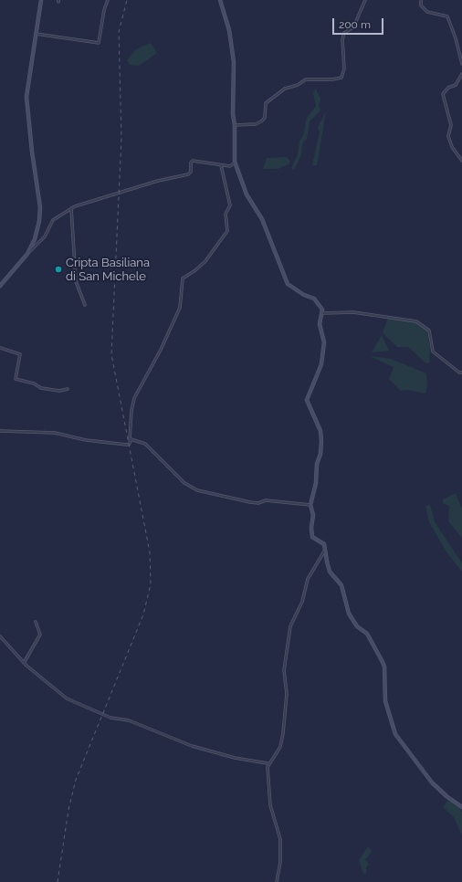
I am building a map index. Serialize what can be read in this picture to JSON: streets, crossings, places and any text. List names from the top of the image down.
{
  "places": ["Cripta Basiliana di San Michele"],
  "scale_bar": "200 m"
}
